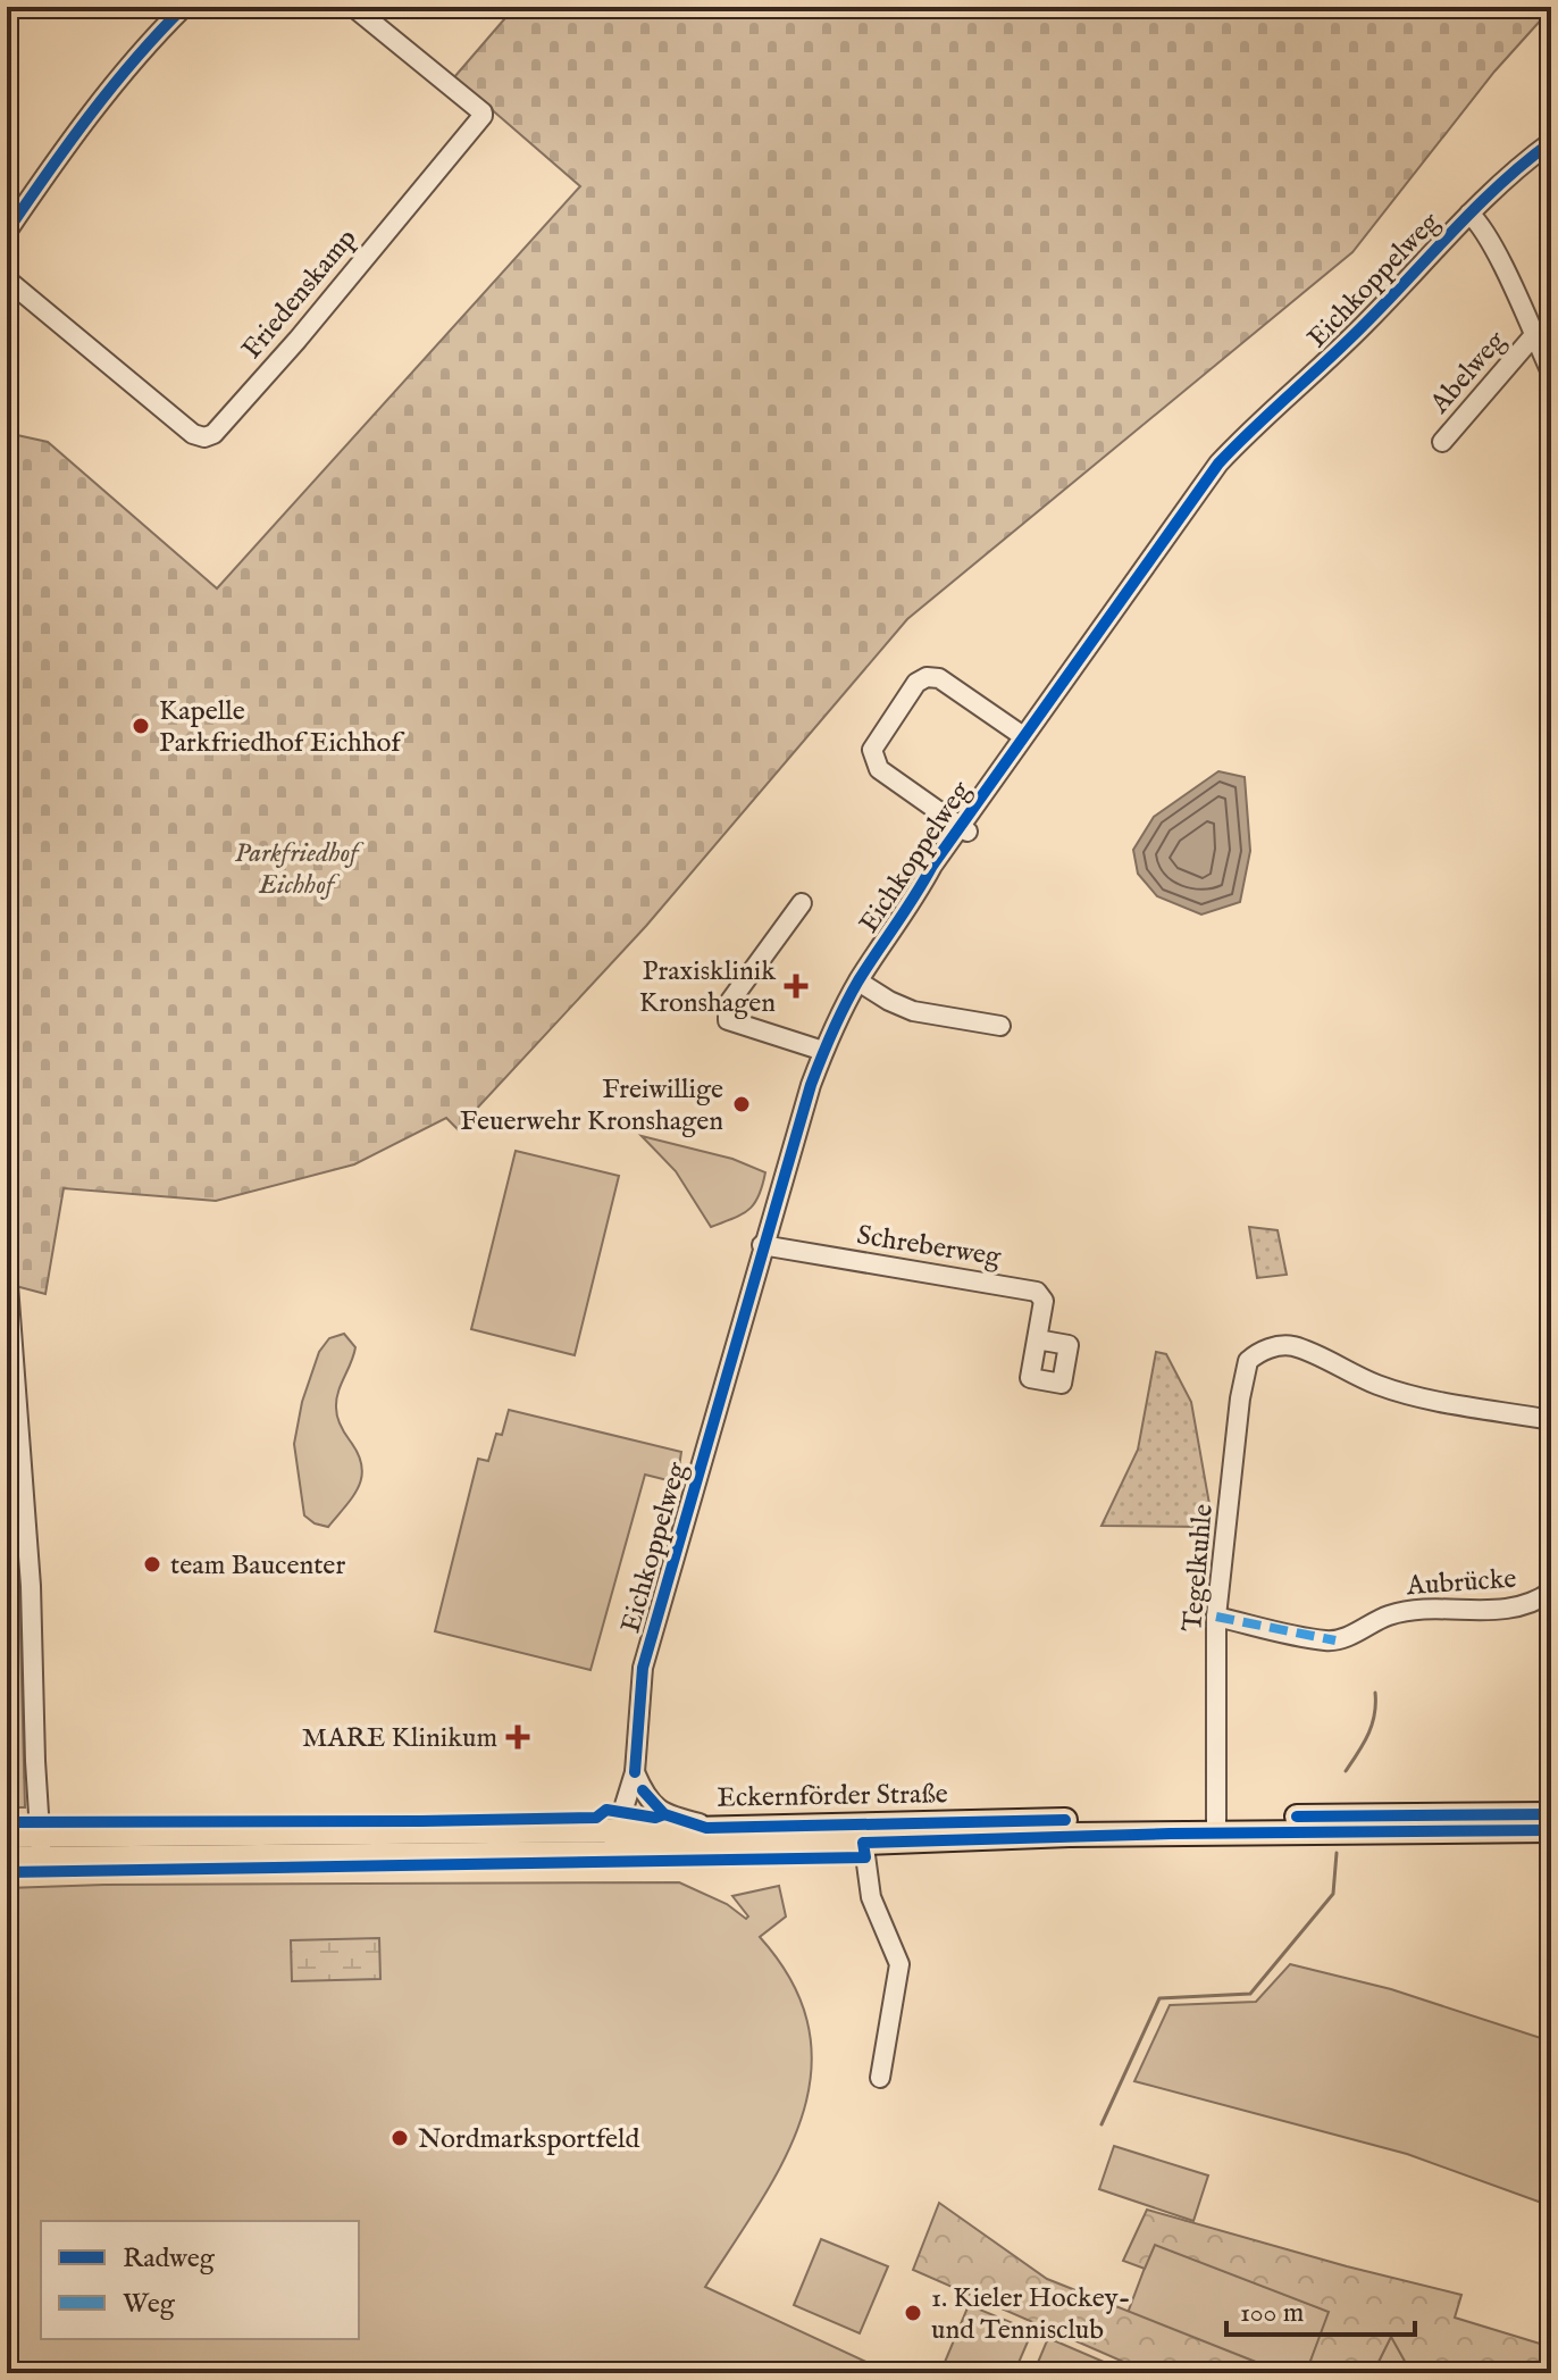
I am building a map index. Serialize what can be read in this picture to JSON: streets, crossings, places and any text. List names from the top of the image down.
{
  "streets": {
    "main road": ["Eckernförder Straße"],
    "street": [
      "Eichkoppelweg",
      "Friedenskamp",
      "Abelweg",
      "Schreberweg",
      "Tegelkuhle",
      "Aubrücke"
    ]
  },
  "crossings": [
    ["Eichkoppelweg", "Abelweg"],
    ["Eichkoppelweg", "Schreberweg"],
    ["Eichkoppelweg", "Eckernförder Straße"],
    ["Tegelkuhle", "Aubrücke"],
    ["Tegelkuhle", "Eckernförder Straße"]
  ],
  "parks": ["Parkfriedhof Eichhof"],
  "places": {
    "other": [
      "Kapelle Parkfriedhof Eichhof",
      "Freiwillige Feuerwehr Kronshagen",
      "team Baucenter",
      "Nordmarksportfeld",
      "1. Kieler Hockey- und Tennisclub"
    ],
    "health": ["Praxisklinik Kronshagen", "MARE Klinikum"]
  },
  "legend": ["Radweg", "Weg"],
  "scale_bar": "100 m"
}
